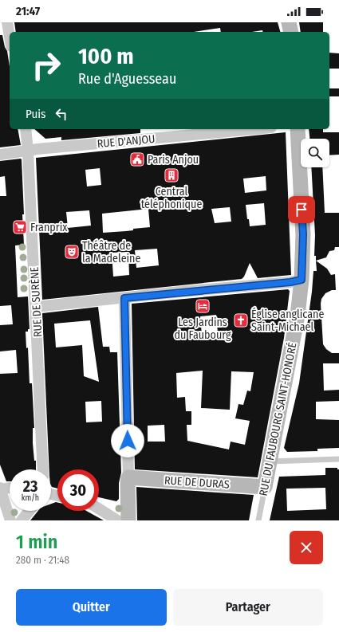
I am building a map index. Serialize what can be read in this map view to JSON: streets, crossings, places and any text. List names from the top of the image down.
{
  "streets": {
    "street": [
      "RUE D'ANJOU",
      "RUE DE SURÈNE",
      "RUE DU FAUBOURG SAINT-HONORÉ",
      "RUE DE DURAS"
    ]
  },
  "crossings": [
    ["RUE D'ANJOU", "RUE DE SURÈNE"],
    ["RUE DU FAUBOURG SAINT-HONORÉ", "RUE DE DURAS"]
  ],
  "places": {
    "public building": ["Paris Anjou"],
    "building": ["Central téléphonique"],
    "supermarket": ["Franprix"],
    "theatre": ["Théâtre de la Madeleine"],
    "hotel": ["Les Jardins du Faubourg"],
    "church": ["Église anglicane Saint-Michael"]
  },
  "page": {
    "status": "21:47",
    "turn": ["100 m", "Rue d'Aguesseau"],
    "then": "Puis",
    "speed": "23 km/h",
    "limit": "30",
    "heading": ["1 min", "280 m · 21:48"],
    "buttons": ["Quitter", "Partager"]
  }
}
